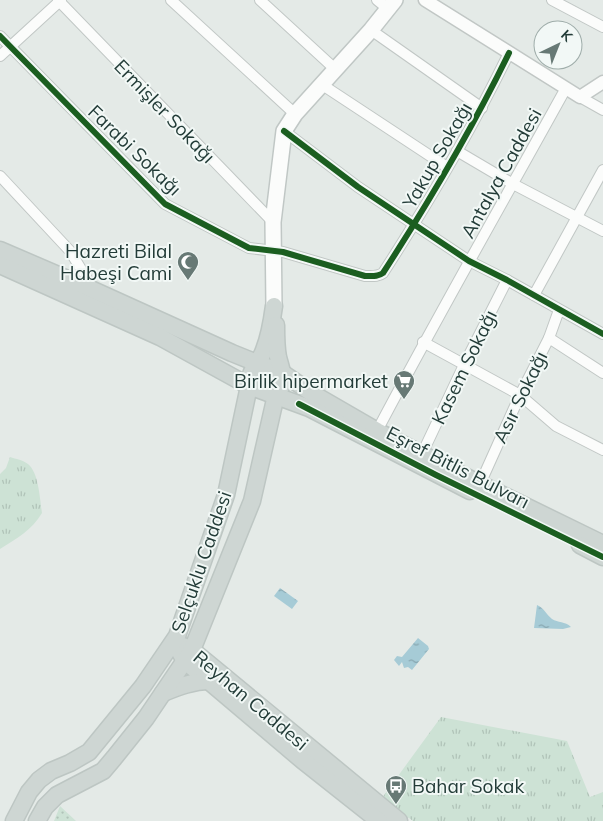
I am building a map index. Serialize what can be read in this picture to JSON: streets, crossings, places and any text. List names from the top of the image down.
{
  "streets": {
    "main road": ["Eşref Bitlis Bulvarı", "Selçuklu Caddesi", "Reyhan Caddesi"],
    "street": [
      "Ermişler Sokağı",
      "Farabi Sokağı",
      "Yakup Sokağı",
      "Antalya Caddesi",
      "Kasem Sokağı",
      "Asır Sokağı"
    ]
  },
  "crossings": [
    ["Farabi Sokağı", "Yakup Sokağı"],
    ["Antalya Caddesi", "Eşref Bitlis Bulvarı"],
    ["Kasem Sokağı", "Eşref Bitlis Bulvarı"],
    ["Asır Sokağı", "Eşref Bitlis Bulvarı"],
    ["Eşref Bitlis Bulvarı", "Selçuklu Caddesi"],
    ["Selçuklu Caddesi", "Reyhan Caddesi"]
  ],
  "places": {
    "mosque": ["Hazreti Bilal Habeşi Cami"],
    "supermarket": ["Birlik hipermarket"],
    "bus stop": ["Bahar Sokak"]
  },
  "north": "top right"
}
